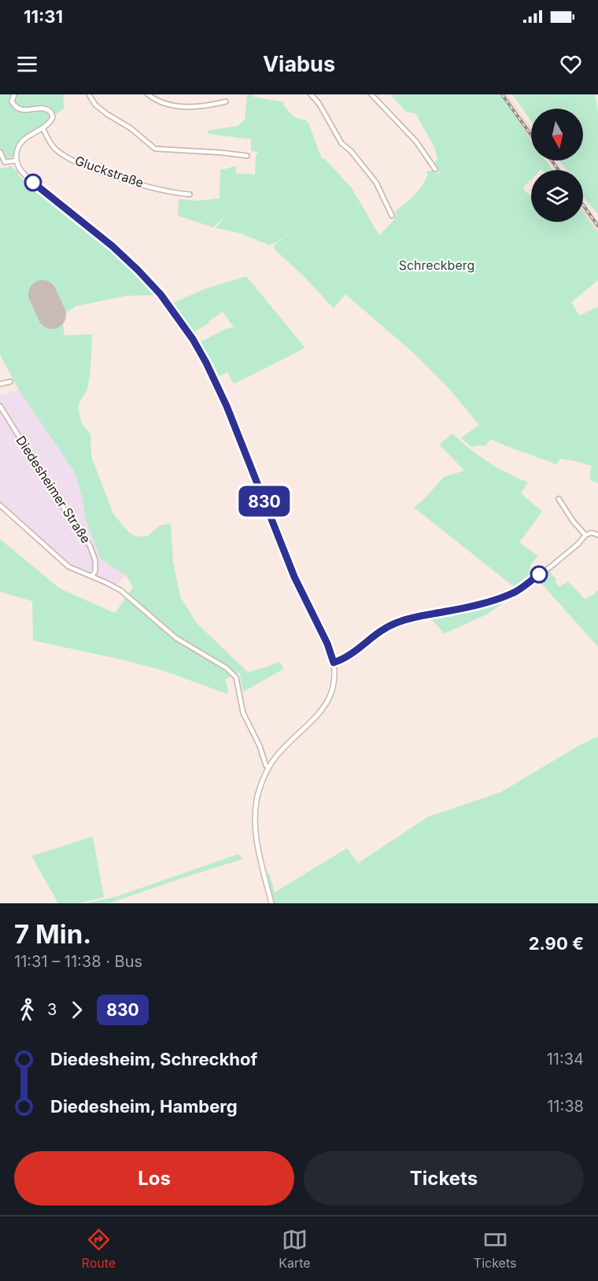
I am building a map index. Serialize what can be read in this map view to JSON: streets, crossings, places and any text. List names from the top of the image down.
{
  "streets": {
    "street": ["Gluckstraße", "Diedesheimer Straße"]
  },
  "parks": ["Schreckberg"],
  "lines": ["bus line 830"],
  "north": "bottom",
  "page": {
    "status": "11:31",
    "header": "Viabus",
    "on_map": "830",
    "heading": ["7 Min.", "11:31 – 11:38 · Bus", "2.90 €"],
    "legs": ["3", "830"],
    "list": [
      {
        "name": "Diedesheim, Schreckhof",
        "value": "11:34"
      },
      {
        "name": "Diedesheim, Hamberg",
        "value": "11:38"
      }
    ],
    "buttons": ["Los", "Tickets"],
    "tabs": ["Route", "Karte", "Tickets"]
  }
}
